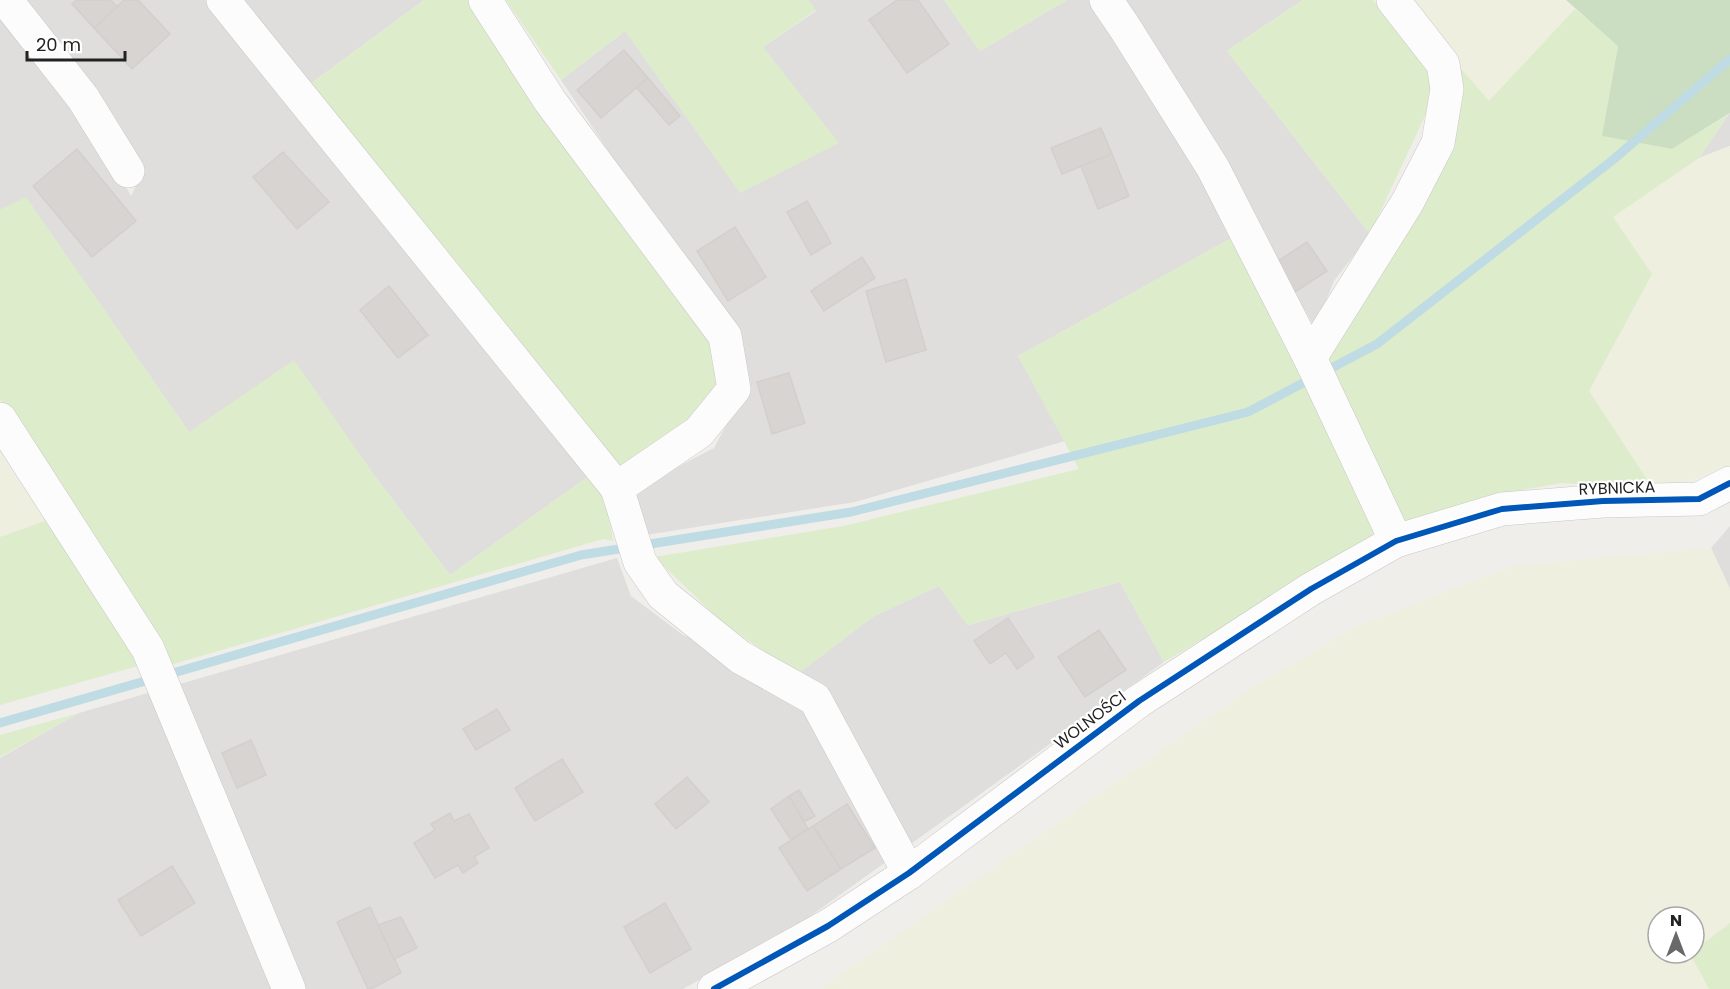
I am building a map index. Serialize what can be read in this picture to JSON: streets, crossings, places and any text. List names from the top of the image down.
{
  "streets": {
    "street": ["RYBNICKA", "WOLNOŚCI"]
  },
  "crossings": [
    ["RYBNICKA", "WOLNOŚCI"]
  ],
  "scale_bar": "20 m",
  "north": "top"
}
